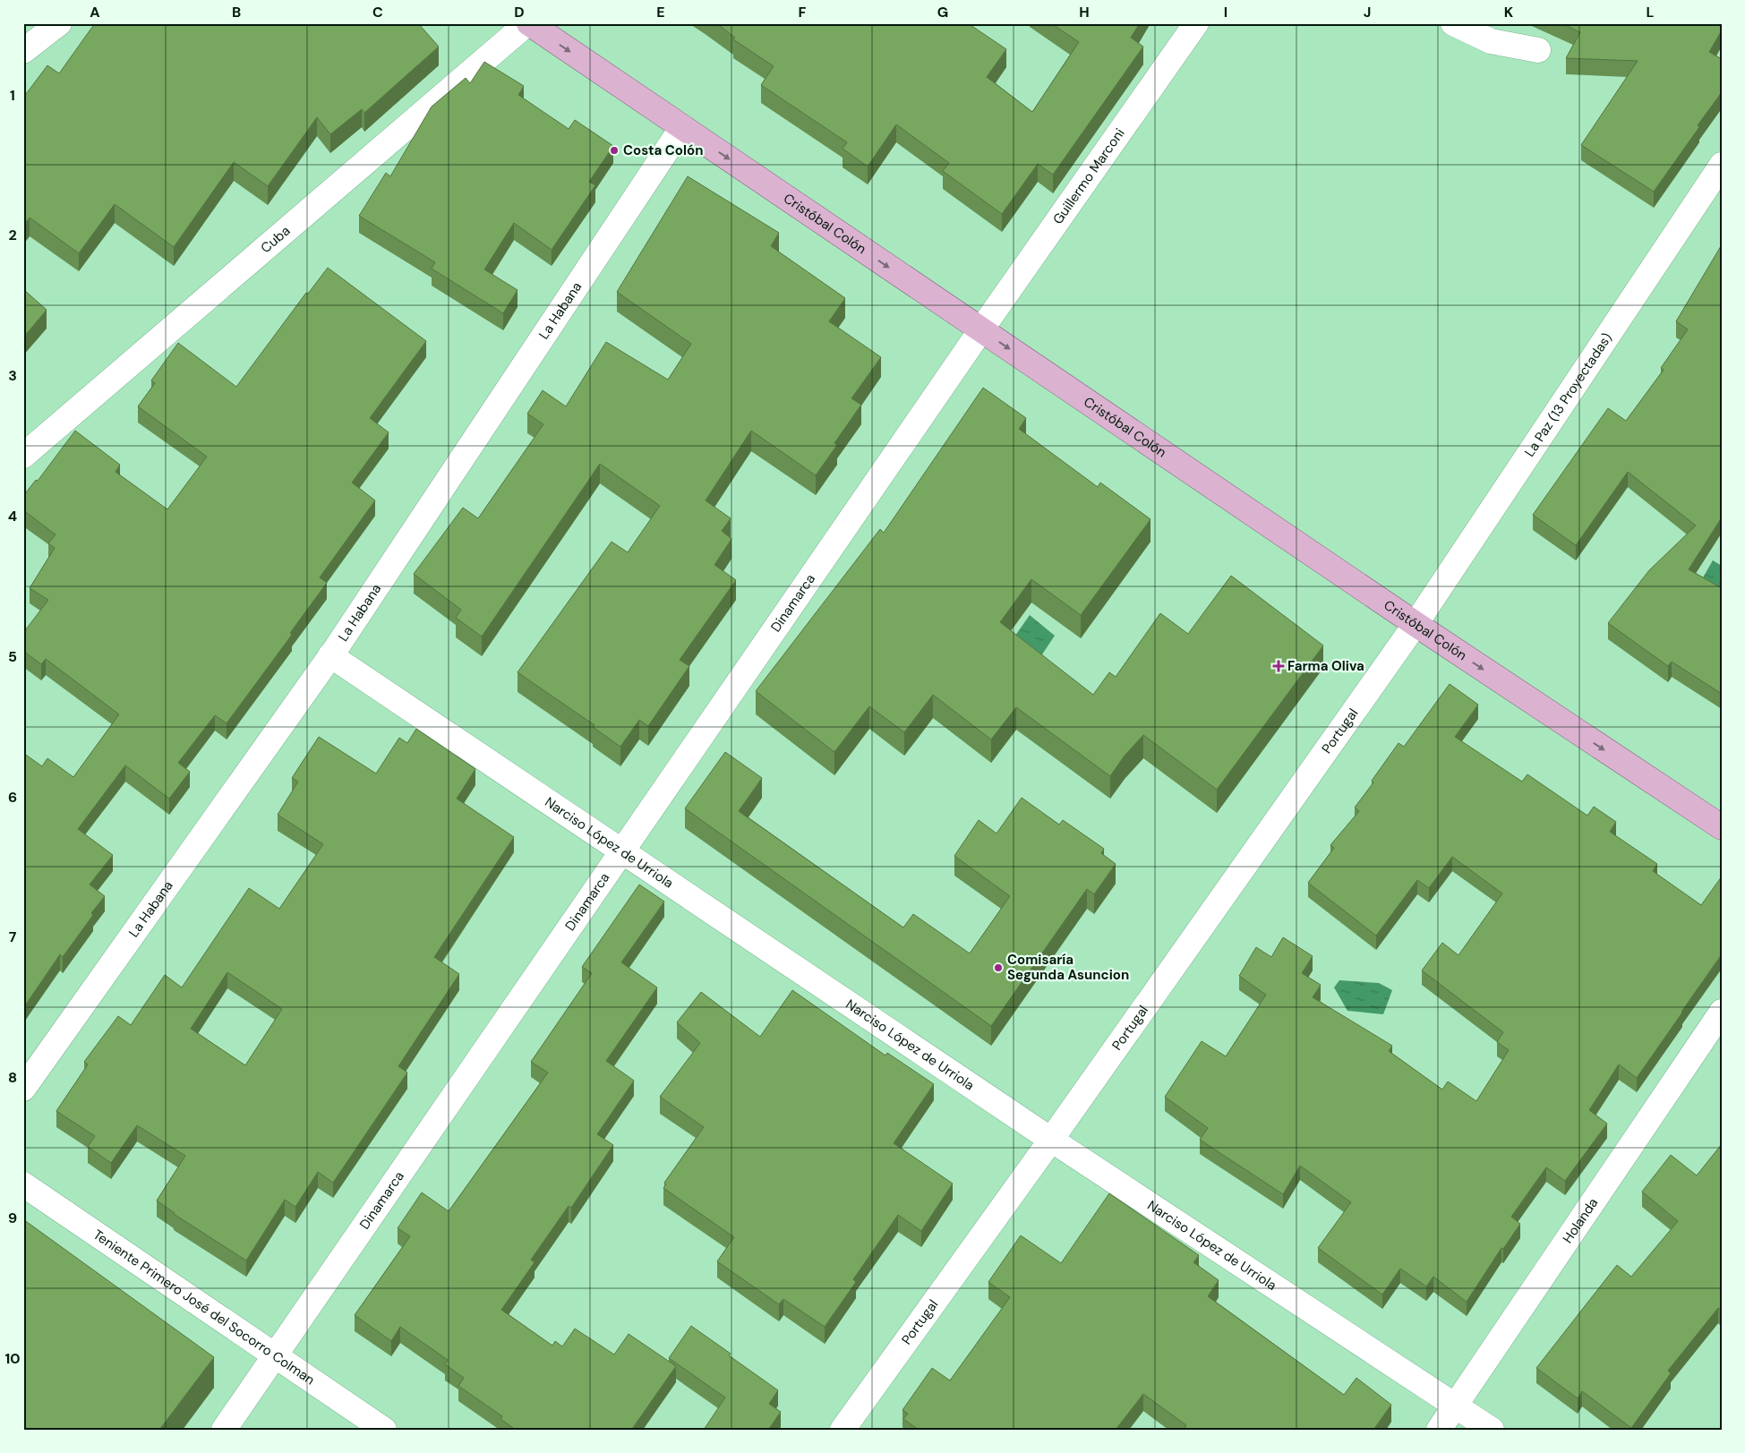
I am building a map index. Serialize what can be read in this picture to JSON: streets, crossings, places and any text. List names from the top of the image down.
{
  "streets": {
    "main road": ["Cristóbal Colón"],
    "street": [
      "Guillermo Marconi",
      "Cuba",
      "La Habana",
      "La Paz (13 Proyectadas)",
      "Dinamarca",
      "Portugal",
      "Narciso López de Urriola",
      "Holanda",
      "Teniente Primero José del Socorro Colman"
    ]
  },
  "crossings": [
    ["Guillermo Marconi", "Cristóbal Colón"],
    ["Guillermo Marconi", "Dinamarca"],
    ["Cristóbal Colón", "Cuba"],
    ["Cristóbal Colón", "La Habana"],
    ["Cristóbal Colón", "La Paz (13 Proyectadas)"],
    ["Cristóbal Colón", "Dinamarca"],
    ["Cristóbal Colón", "Portugal"],
    ["La Habana", "Narciso López de Urriola"],
    ["La Paz (13 Proyectadas)", "Portugal"],
    ["Dinamarca", "Narciso López de Urriola"],
    ["Dinamarca", "Teniente Primero José del Socorro Colman"],
    ["Portugal", "Narciso López de Urriola"],
    ["Narciso López de Urriola", "Holanda"]
  ],
  "one_way": ["Cristóbal Colón"],
  "places": {
    "other": ["Costa Colón", "Comisaría Segunda Asuncion"],
    "health": ["Farma Oliva"]
  },
  "grid": {
    "columns": [
      "A",
      "B",
      "C",
      "D",
      "E",
      "F",
      "G",
      "H",
      "I",
      "J",
      "K",
      "L"
    ],
    "rows": [
      "1",
      "2",
      "3",
      "4",
      "5",
      "6",
      "7",
      "8",
      "9",
      "10"
    ]
  }
}
